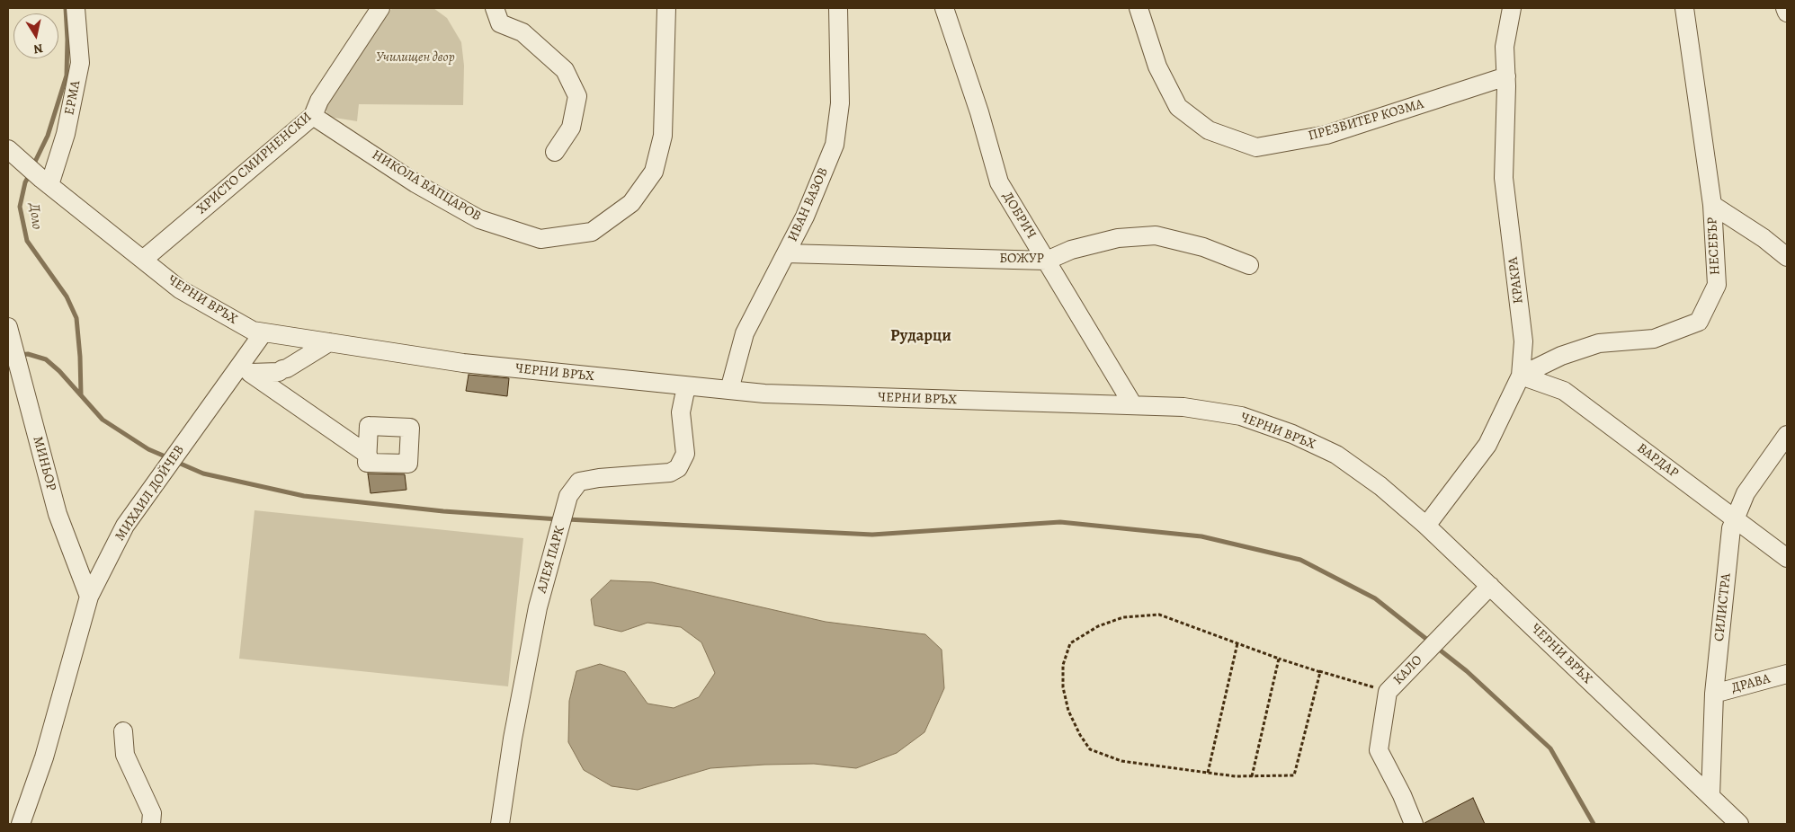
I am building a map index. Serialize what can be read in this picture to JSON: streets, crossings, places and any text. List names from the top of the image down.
{
  "streets": {
    "street": [
      "ЕРМА",
      "ПРЕЗВИТЕР КОЗМА",
      "ХРИСТО СМИРНЕНСКИ",
      "НИКОЛА ВАПЦАРОВ",
      "ИВАН ВАЗОВ",
      "ДОБРИЧ",
      "НЕСЕБЪР",
      "БОЖУР",
      "КРАКРА",
      "ЧЕРНИ ВРЪХ",
      "ВАРДАР",
      "МИНЬОР",
      "МИХАИЛ ДОЙЧЕВ",
      "АЛЕЯ ПАРК",
      "СИЛИСТРА",
      "КАЛО",
      "ДРАВА"
    ]
  },
  "crossings": [
    ["ЕРМА", "ЧЕРНИ ВРЪХ"],
    ["ПРЕЗВИТЕР КОЗМА", "КРАКРА"],
    ["ХРИСТО СМИРНЕНСКИ", "НИКОЛА ВАПЦАРОВ"],
    ["ХРИСТО СМИРНЕНСКИ", "ЧЕРНИ ВРЪХ"],
    ["ИВАН ВАЗОВ", "БОЖУР"],
    ["ИВАН ВАЗОВ", "ЧЕРНИ ВРЪХ"],
    ["ДОБРИЧ", "БОЖУР"],
    ["ДОБРИЧ", "ЧЕРНИ ВРЪХ"],
    ["НЕСЕБЪР", "КРАКРА"],
    ["НЕСЕБЪР", "ВАРДАР"],
    ["КРАКРА", "ЧЕРНИ ВРЪХ"],
    ["КРАКРА", "ВАРДАР"],
    ["ЧЕРНИ ВРЪХ", "МИХАИЛ ДОЙЧЕВ"],
    ["ЧЕРНИ ВРЪХ", "АЛЕЯ ПАРК"],
    ["ЧЕРНИ ВРЪХ", "СИЛИСТРА"],
    ["ЧЕРНИ ВРЪХ", "КАЛО"],
    ["ВАРДАР", "СИЛИСТРА"],
    ["МИНЬОР", "МИХАИЛ ДОЙЧЕВ"],
    ["СИЛИСТРА", "ДРАВА"]
  ],
  "districts": ["Рударци"],
  "water": ["Доло"],
  "parks": ["Училищен двор"],
  "north": "bottom"
}
